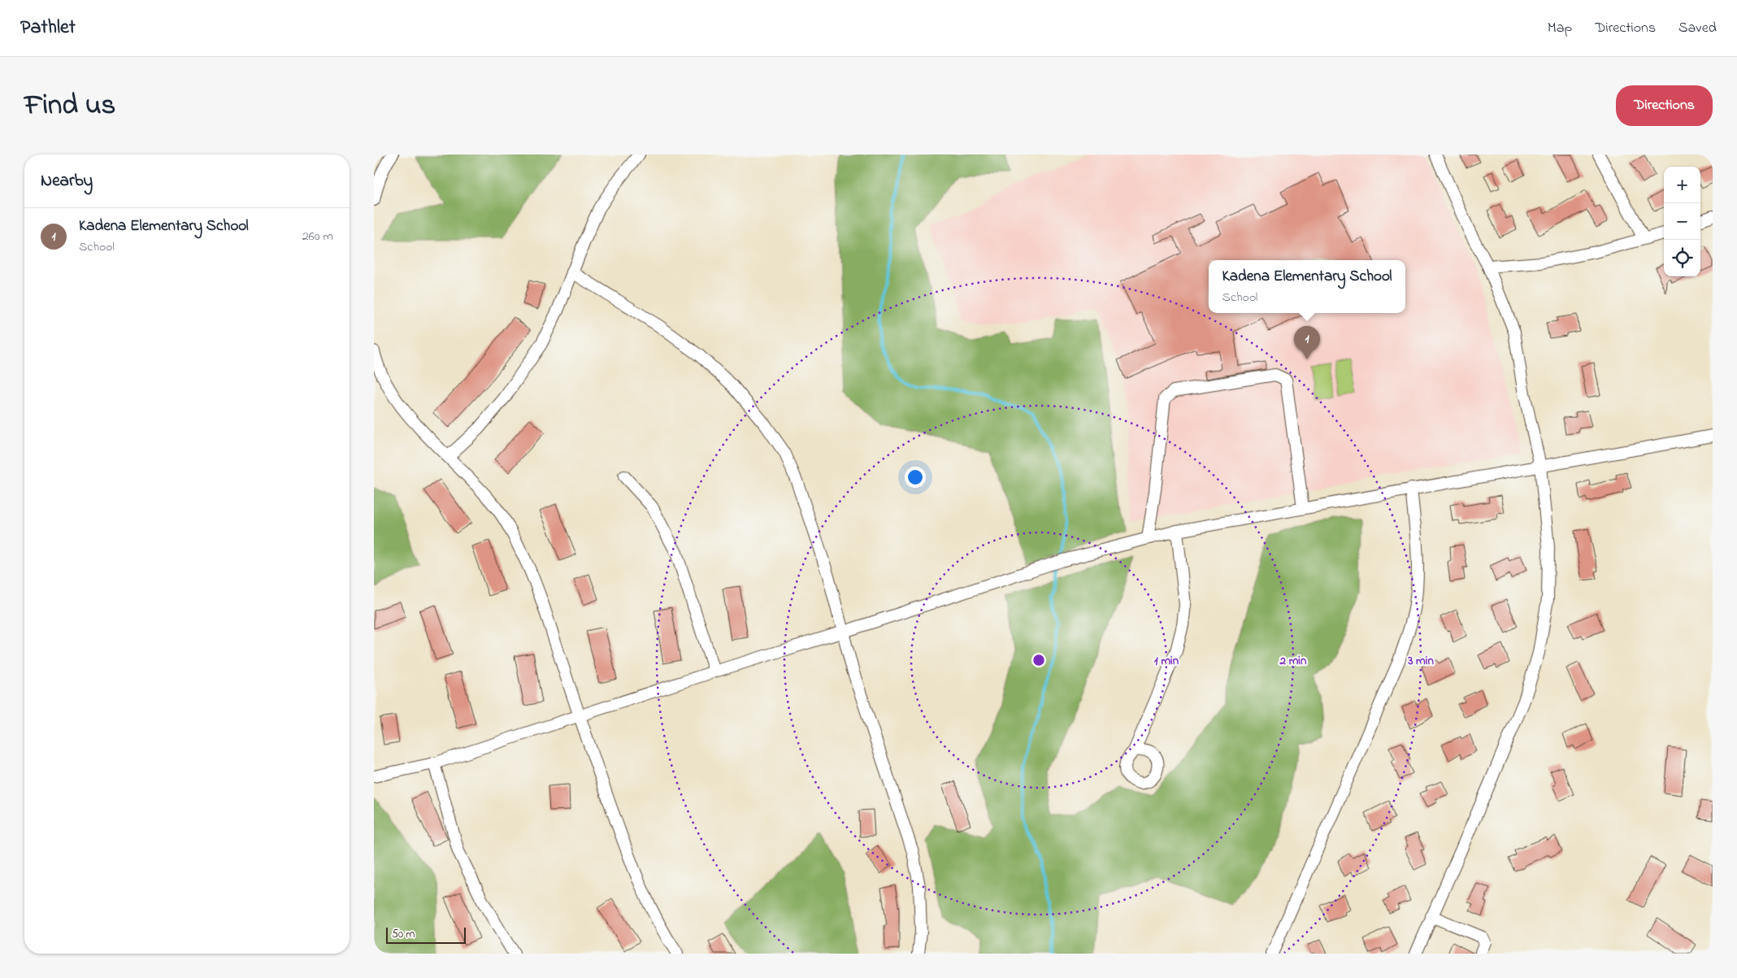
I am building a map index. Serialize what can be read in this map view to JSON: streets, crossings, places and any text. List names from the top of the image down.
{
  "scale_bar": "50 m",
  "page": {
    "header": "Pathlet",
    "nav": ["Map", "Directions", "Saved"],
    "title": "Find us",
    "buttons": "Directions",
    "heading": "Nearby",
    "map_buttons": ["+", "−"],
    "list": [
      {
        "mark": "1",
        "name": "Kadena Elementary School",
        "note": "School",
        "value": "260 m"
      }
    ],
    "popup": ["Kadena Elementary School", "School"],
    "pins": "1",
    "scale": "50 m"
  },
  "rings": ["1 min", "2 min", "3 min"]
}
